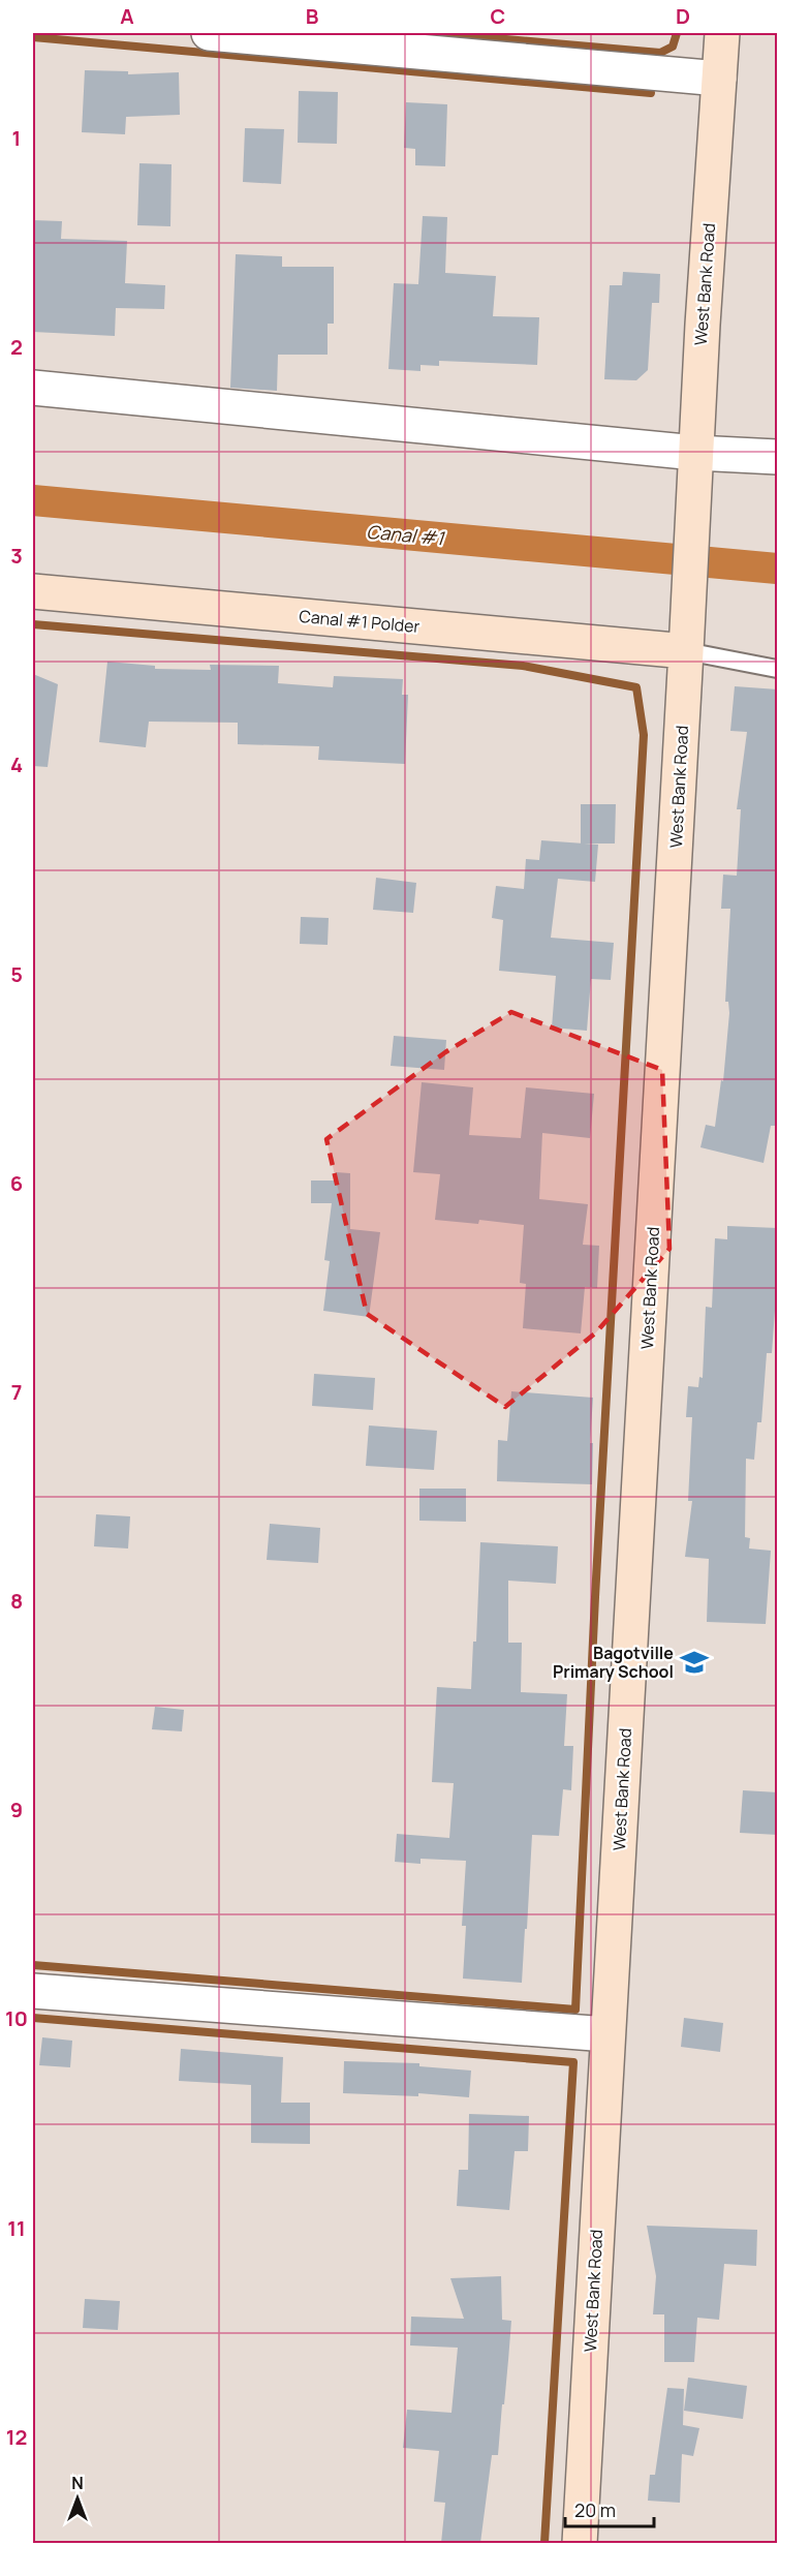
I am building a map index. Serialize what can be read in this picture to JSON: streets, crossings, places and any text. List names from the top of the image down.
{
  "streets": {
    "street": ["West Bank Road", "Canal #1 Polder"]
  },
  "crossings": [
    ["West Bank Road", "Canal #1 Polder"]
  ],
  "water": ["Canal #1"],
  "places": {
    "school or university": ["Bagotville Primary School"]
  },
  "scale_bar": "20 m",
  "north": "top",
  "grid": {
    "columns": [
      "A",
      "B",
      "C",
      "D"
    ],
    "rows": [
      "1",
      "2",
      "3",
      "4",
      "5",
      "6",
      "7",
      "8",
      "9",
      "10",
      "11",
      "12"
    ]
  }
}
